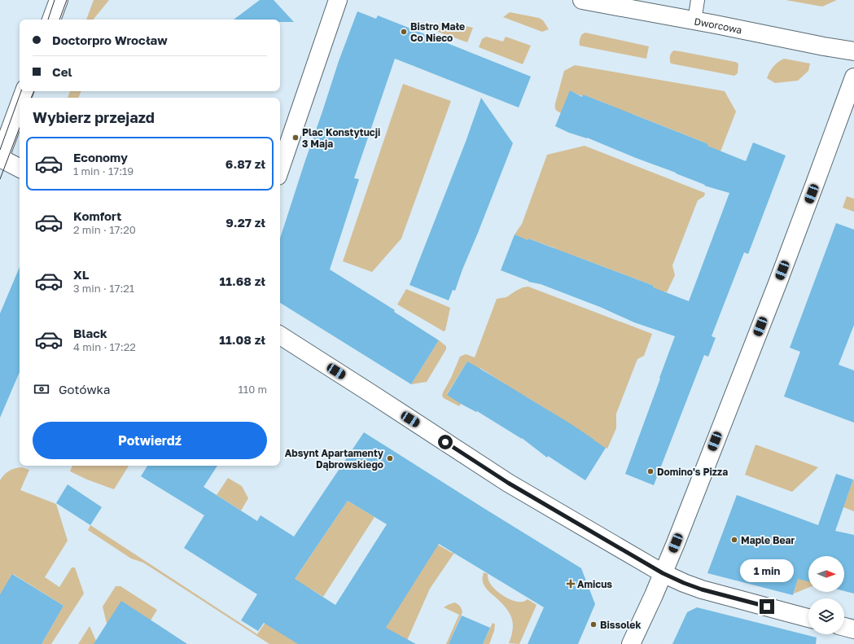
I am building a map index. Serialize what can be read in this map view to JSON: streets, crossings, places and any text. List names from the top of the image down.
{
  "streets": {
    "street": ["Dworcowa"]
  },
  "places": {
    "other": [
      "Bistro Małe Co Nieco",
      "Plac Konstytucji 3 Maja",
      "Absynt Apartamenty Dąbrowskiego",
      "Domino's Pizza",
      "Maple Bear",
      "Bissolek"
    ],
    "health": ["Amicus"]
  },
  "north": "right",
  "page": {
    "banner": ["Doctorpro Wrocław", "Cel"],
    "heading": "Wybierz przejazd",
    "list": [
      {
        "name": "Economy",
        "note": "1 min · 17:19",
        "value": "6.87 zł"
      },
      {
        "name": "Komfort",
        "note": "2 min · 17:20",
        "value": "9.27 zł"
      },
      {
        "name": "XL",
        "note": "3 min · 17:21",
        "value": "11.68 zł"
      },
      {
        "name": "Black",
        "note": "4 min · 17:22",
        "value": "11.08 zł"
      }
    ],
    "pay": ["Gotówka", "110 m"],
    "buttons": "Potwierdź",
    "bubble": "1 min"
  }
}
